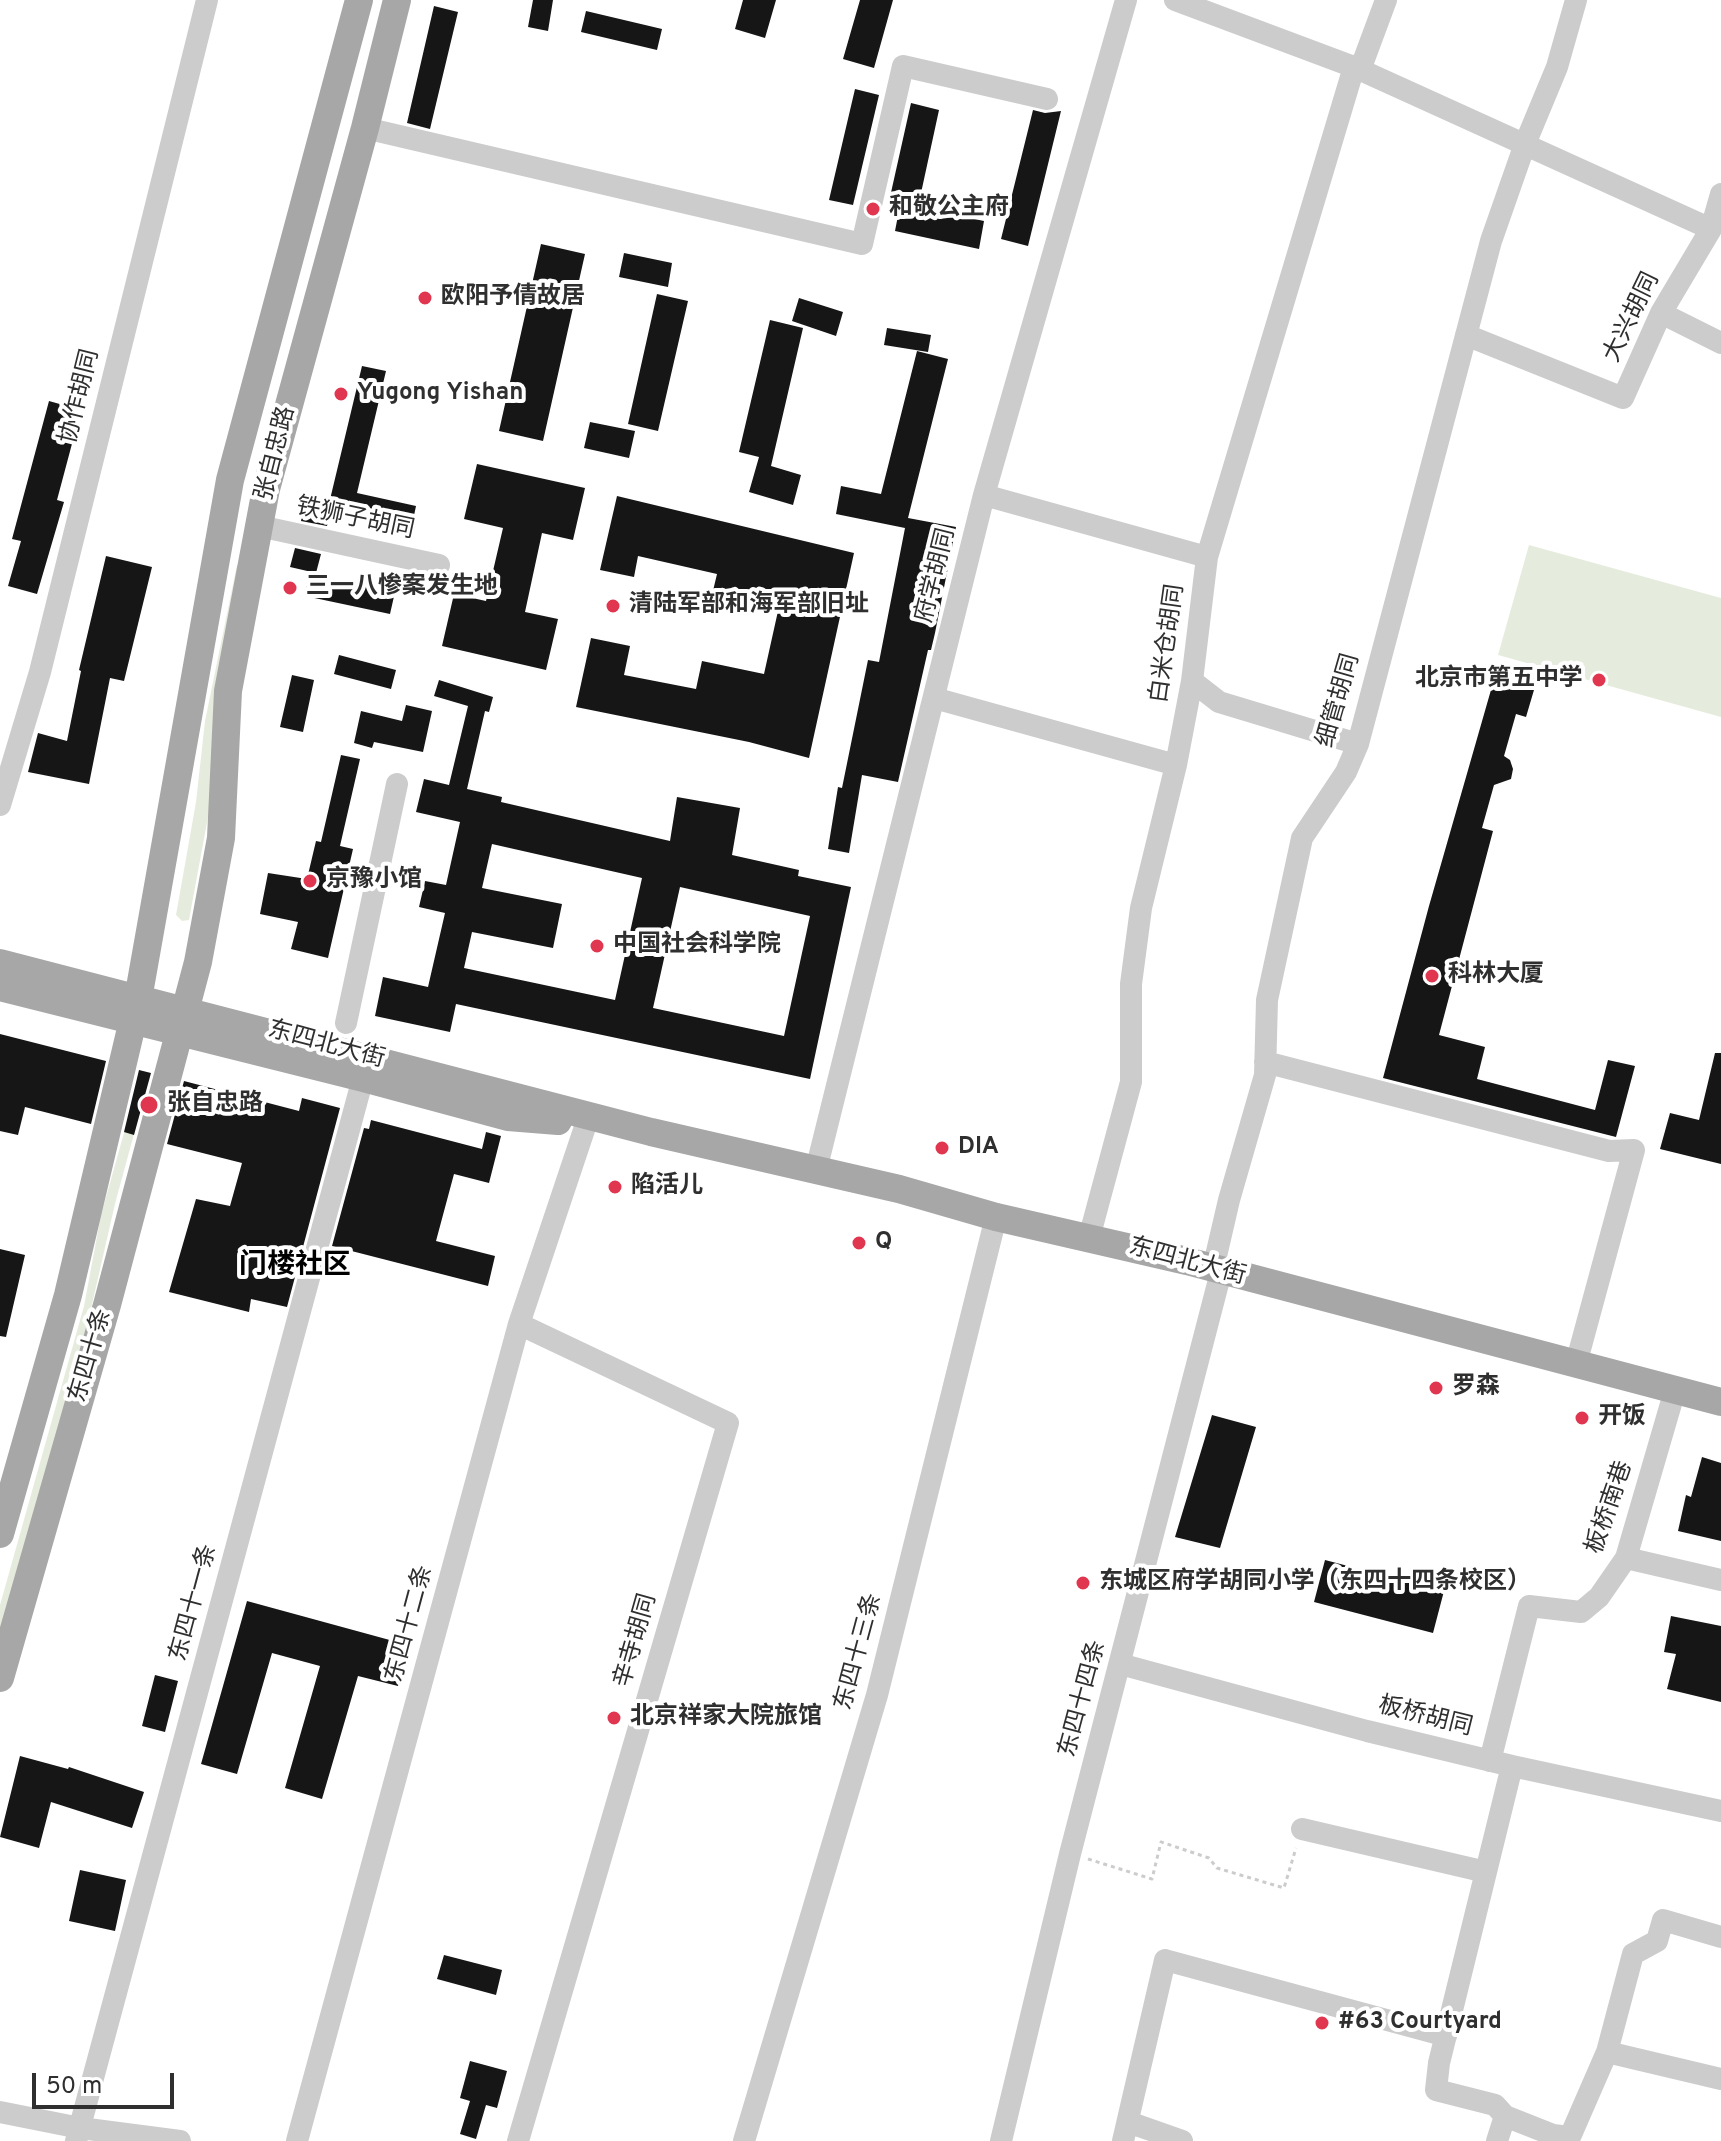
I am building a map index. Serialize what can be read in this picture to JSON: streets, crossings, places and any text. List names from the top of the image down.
{
  "streets": {
    "main road": ["张自忠路", "东四北大街", "东四十条"],
    "street": [
      "大兴胡同",
      "协作胡同",
      "铁狮子胡同",
      "府学胡同",
      "白米仓胡同",
      "细管胡同",
      "板桥南巷",
      "东四十一条",
      "东四十二条",
      "辛寺胡同",
      "东四十三条",
      "东四十四条",
      "板桥胡同"
    ]
  },
  "crossings": [
    ["大兴胡同", "细管胡同"],
    ["张自忠路", "铁狮子胡同"],
    ["张自忠路", "东四北大街"],
    ["张自忠路", "东四十条"],
    ["府学胡同", "东四北大街"],
    ["白米仓胡同", "东四北大街"],
    ["细管胡同", "东四北大街"],
    ["细管胡同", "东四十四条"],
    ["东四北大街", "东四十条"],
    ["东四北大街", "板桥南巷"],
    ["东四北大街", "东四十一条"],
    ["东四北大街", "东四十二条"],
    ["东四北大街", "东四十三条"],
    ["东四北大街", "东四十四条"],
    ["板桥南巷", "板桥胡同"],
    ["东四十二条", "辛寺胡同"],
    ["东四十四条", "板桥胡同"]
  ],
  "districts": ["门楼社区"],
  "places": [
    "和敬公主府",
    "欧阳予倩故居",
    "Yugong Yishan",
    "三一八惨案发生地",
    "清陆军部和海军部旧址",
    "北京市第五中学",
    "京豫小馆",
    "中国社会科学院",
    "科林大厦",
    "张自忠路",
    "DIA",
    "陷活儿",
    "Q",
    "罗森",
    "开饭",
    "东城区府学胡同小学（东四十四条校区）",
    "北京祥家大院旅馆",
    "#63 Courtyard"
  ],
  "scale_bar": "50 m"
}
